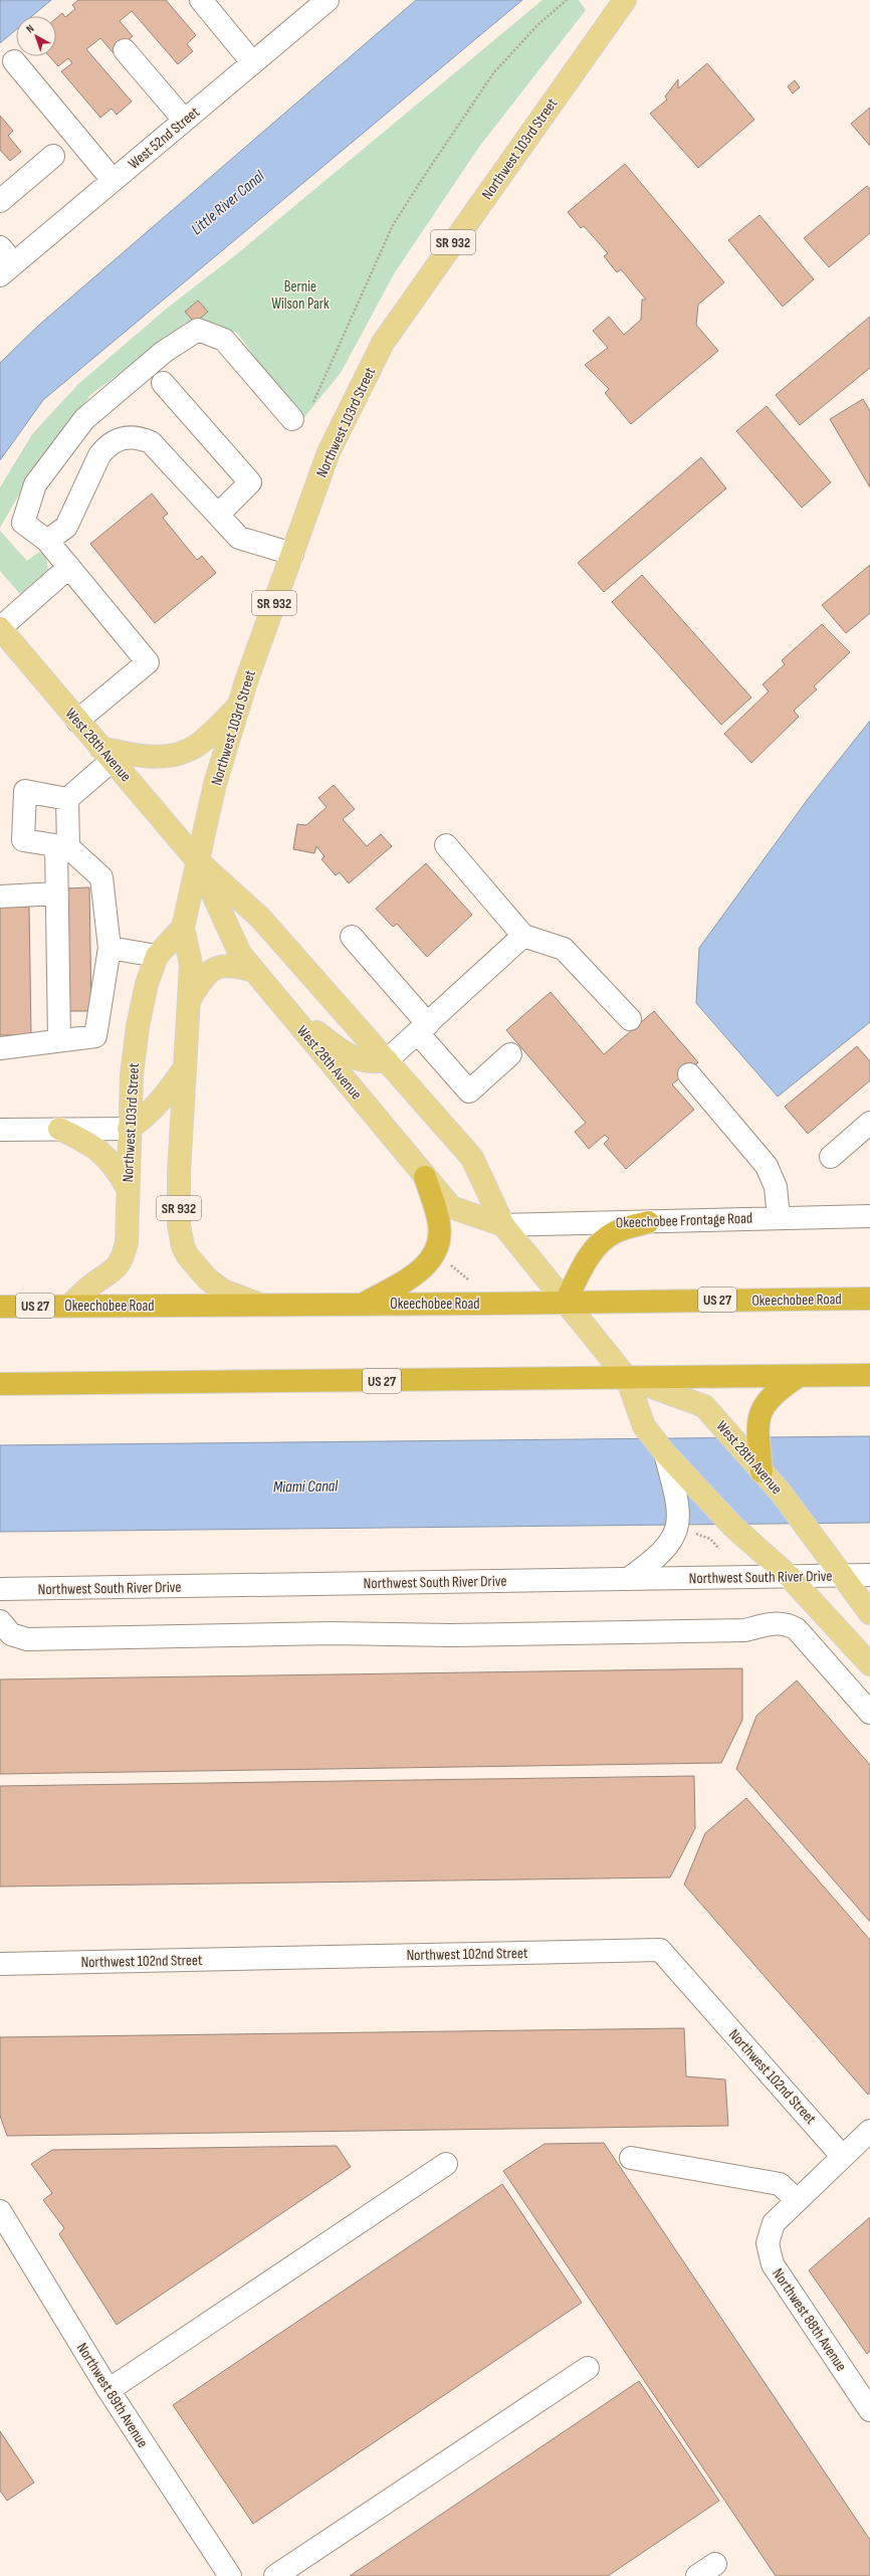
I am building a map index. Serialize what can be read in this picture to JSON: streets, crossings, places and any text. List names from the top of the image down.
{
  "streets": {
    "highway": ["US 27", "Okeechobee Road"],
    "main road": ["Northwest 103rd Street", "SR 932", "West 28th Avenue"],
    "street": [
      "West 52nd Street",
      "Okeechobee Frontage Road",
      "Northwest South River Drive",
      "Northwest 102nd Street",
      "Northwest 88th Avenue",
      "Northwest 89th Avenue"
    ]
  },
  "crossings": [
    ["Northwest 103rd Street", "SR 932"],
    ["Northwest 103rd Street", "West 28th Avenue"],
    ["Northwest 103rd Street", "Okeechobee Road"],
    ["SR 932", "Okeechobee Road"],
    ["West 28th Avenue", "Okeechobee Frontage Road"],
    ["West 28th Avenue", "US 27"],
    ["West 28th Avenue", "Okeechobee Road"],
    ["West 28th Avenue", "Northwest South River Drive"],
    ["Northwest 102nd Street", "Northwest 88th Avenue"]
  ],
  "water": ["Little River Canal", "Miami Canal"],
  "parks": ["Bernie Wilson Park"],
  "north": "top left"
}
